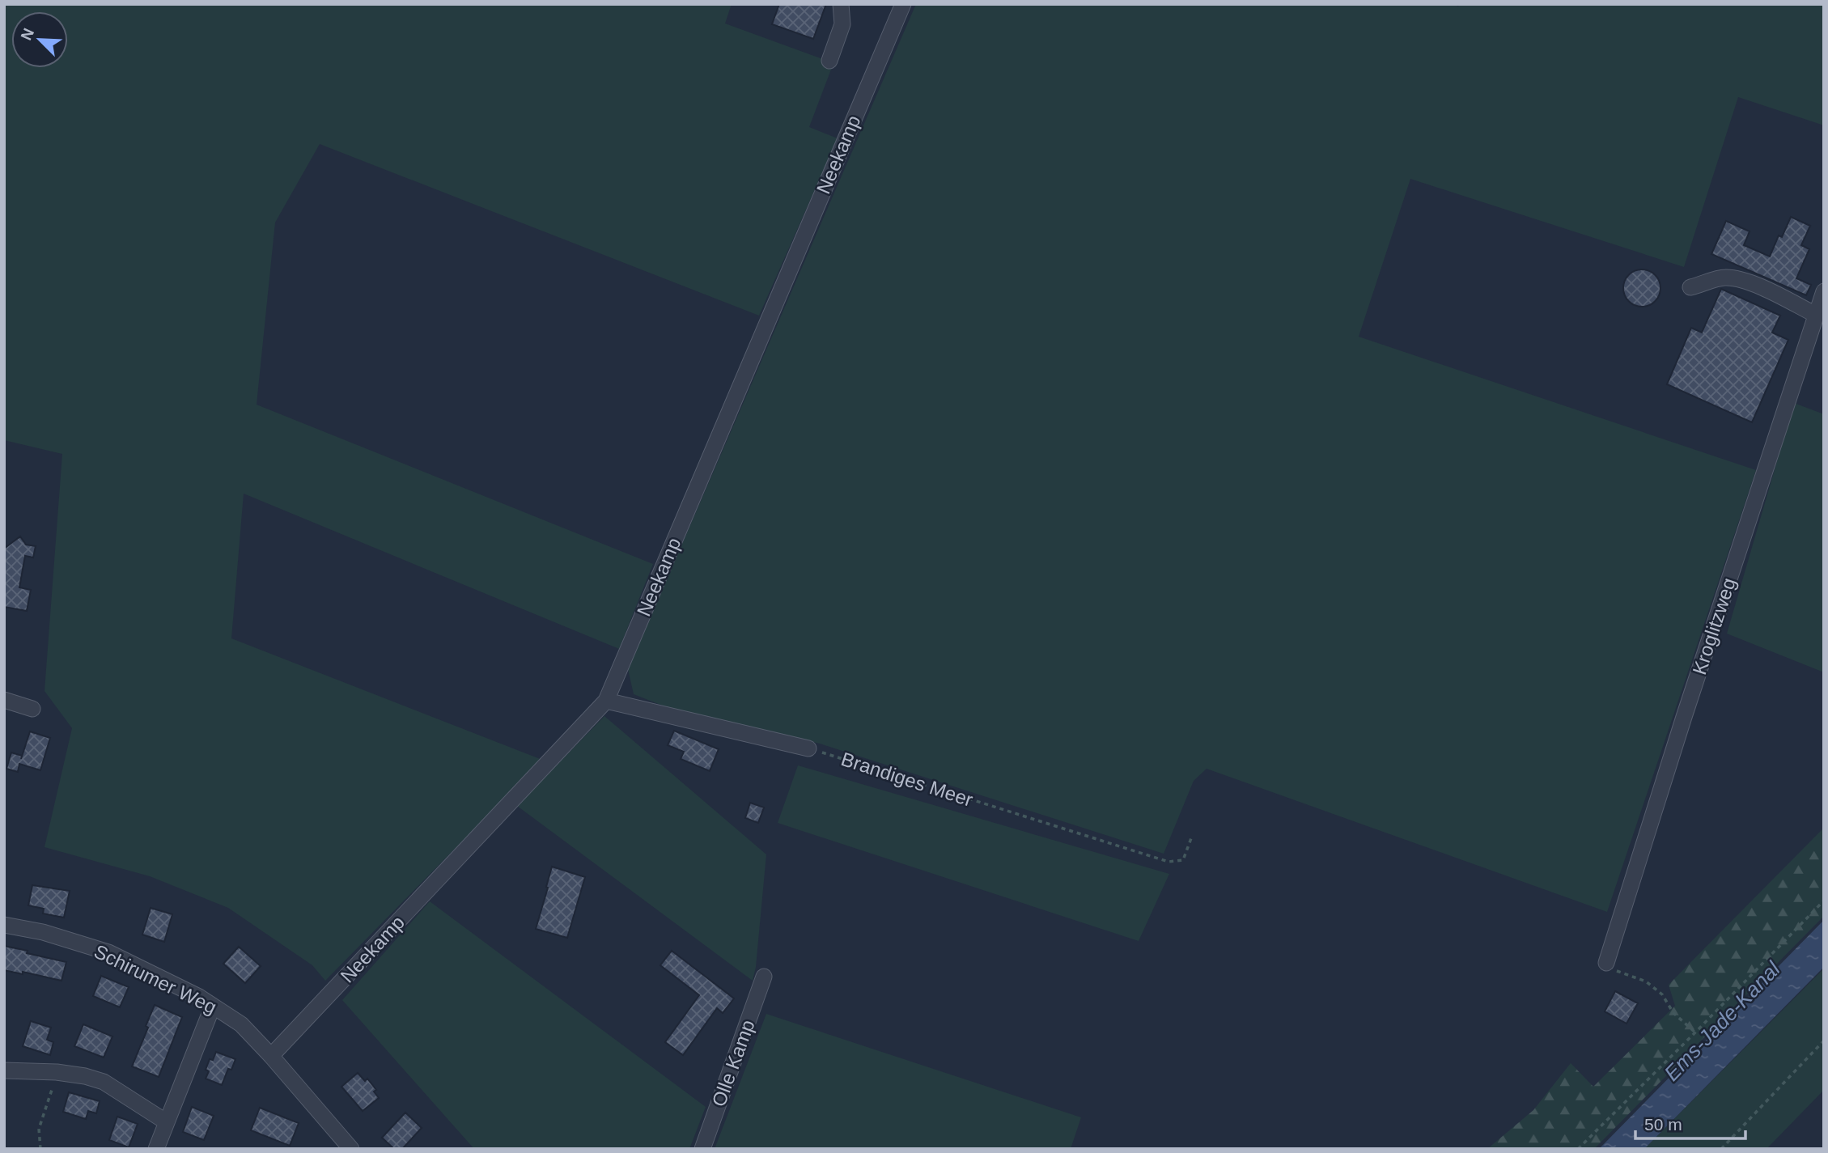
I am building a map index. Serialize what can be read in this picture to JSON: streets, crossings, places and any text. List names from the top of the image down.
{
  "streets": {
    "street": [
      "Neekamp",
      "Kroglitzweg",
      "Schirumer Weg",
      "Olle Kamp"
    ],
    "path": ["Brandiges Meer"]
  },
  "crossings": [
    ["Neekamp", "Schirumer Weg"]
  ],
  "water": ["Ems-Jade-Kanal"],
  "scale_bar": "50 m",
  "north": "top left"
}
